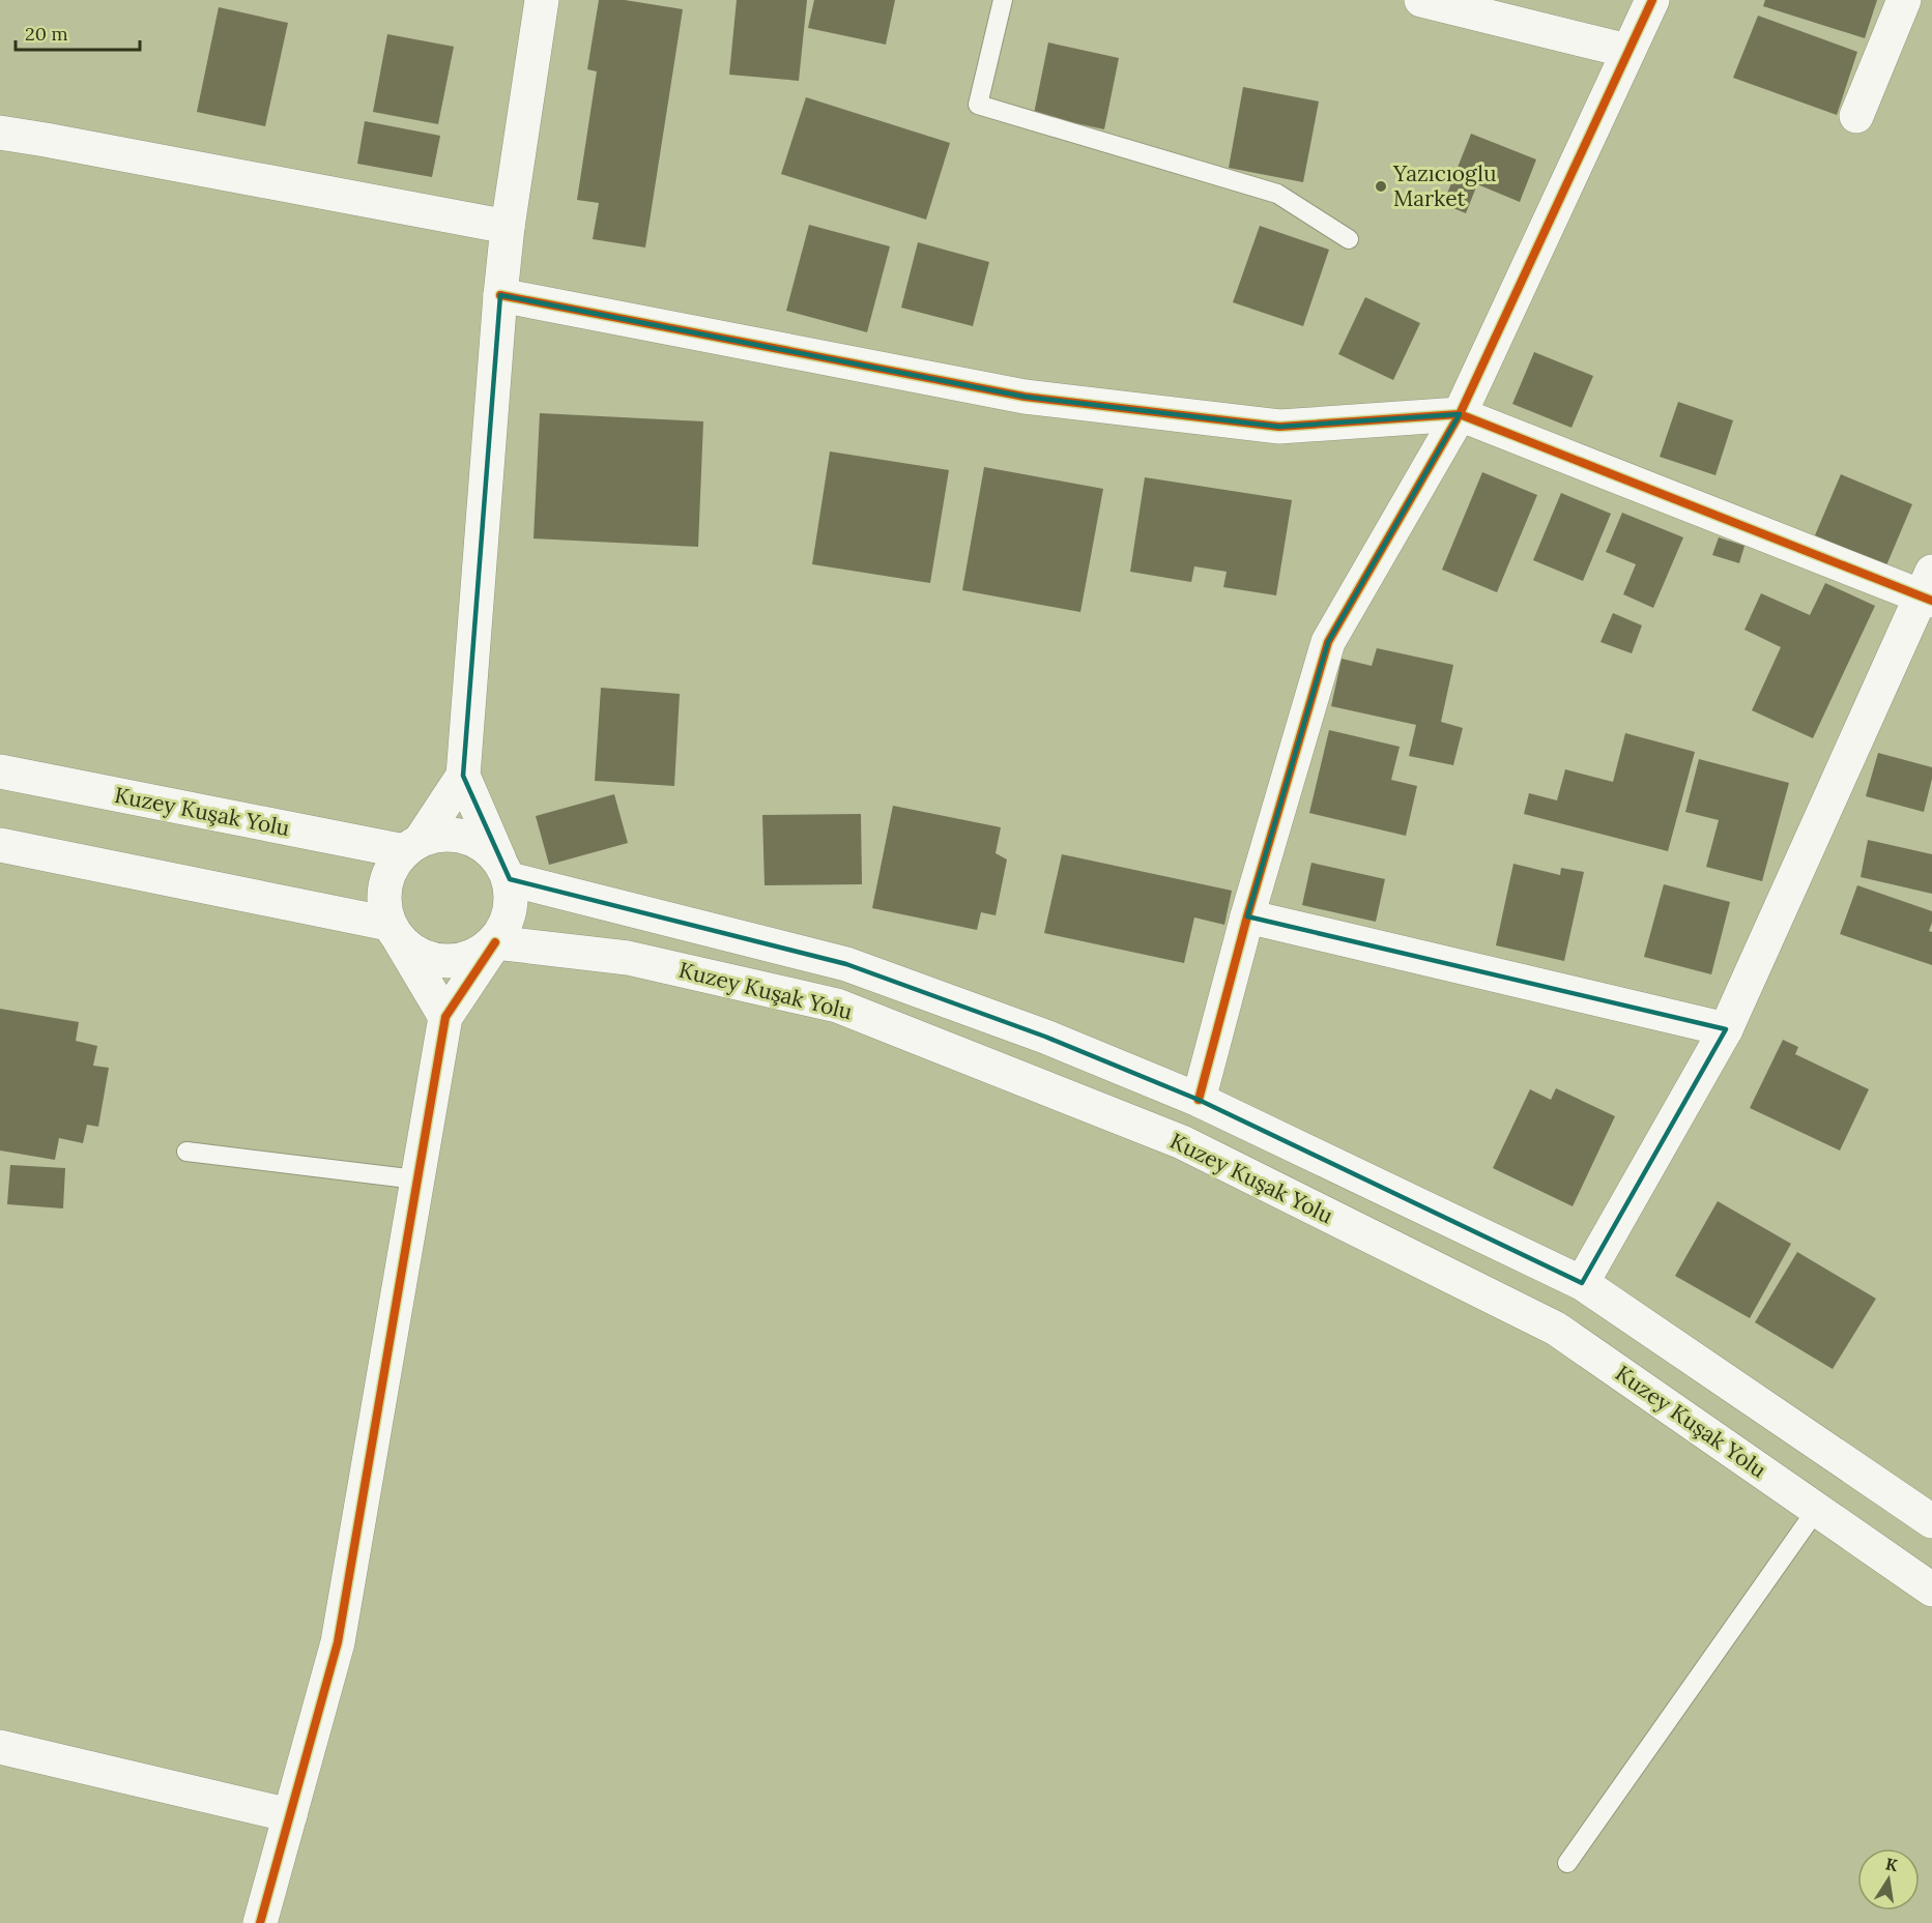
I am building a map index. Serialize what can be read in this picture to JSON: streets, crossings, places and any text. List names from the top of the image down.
{
  "streets": {
    "street": ["Kuzey Kuşak Yolu"]
  },
  "places": ["Yazıcıoglu Market"],
  "scale_bar": "20 m",
  "north": "top"
}
